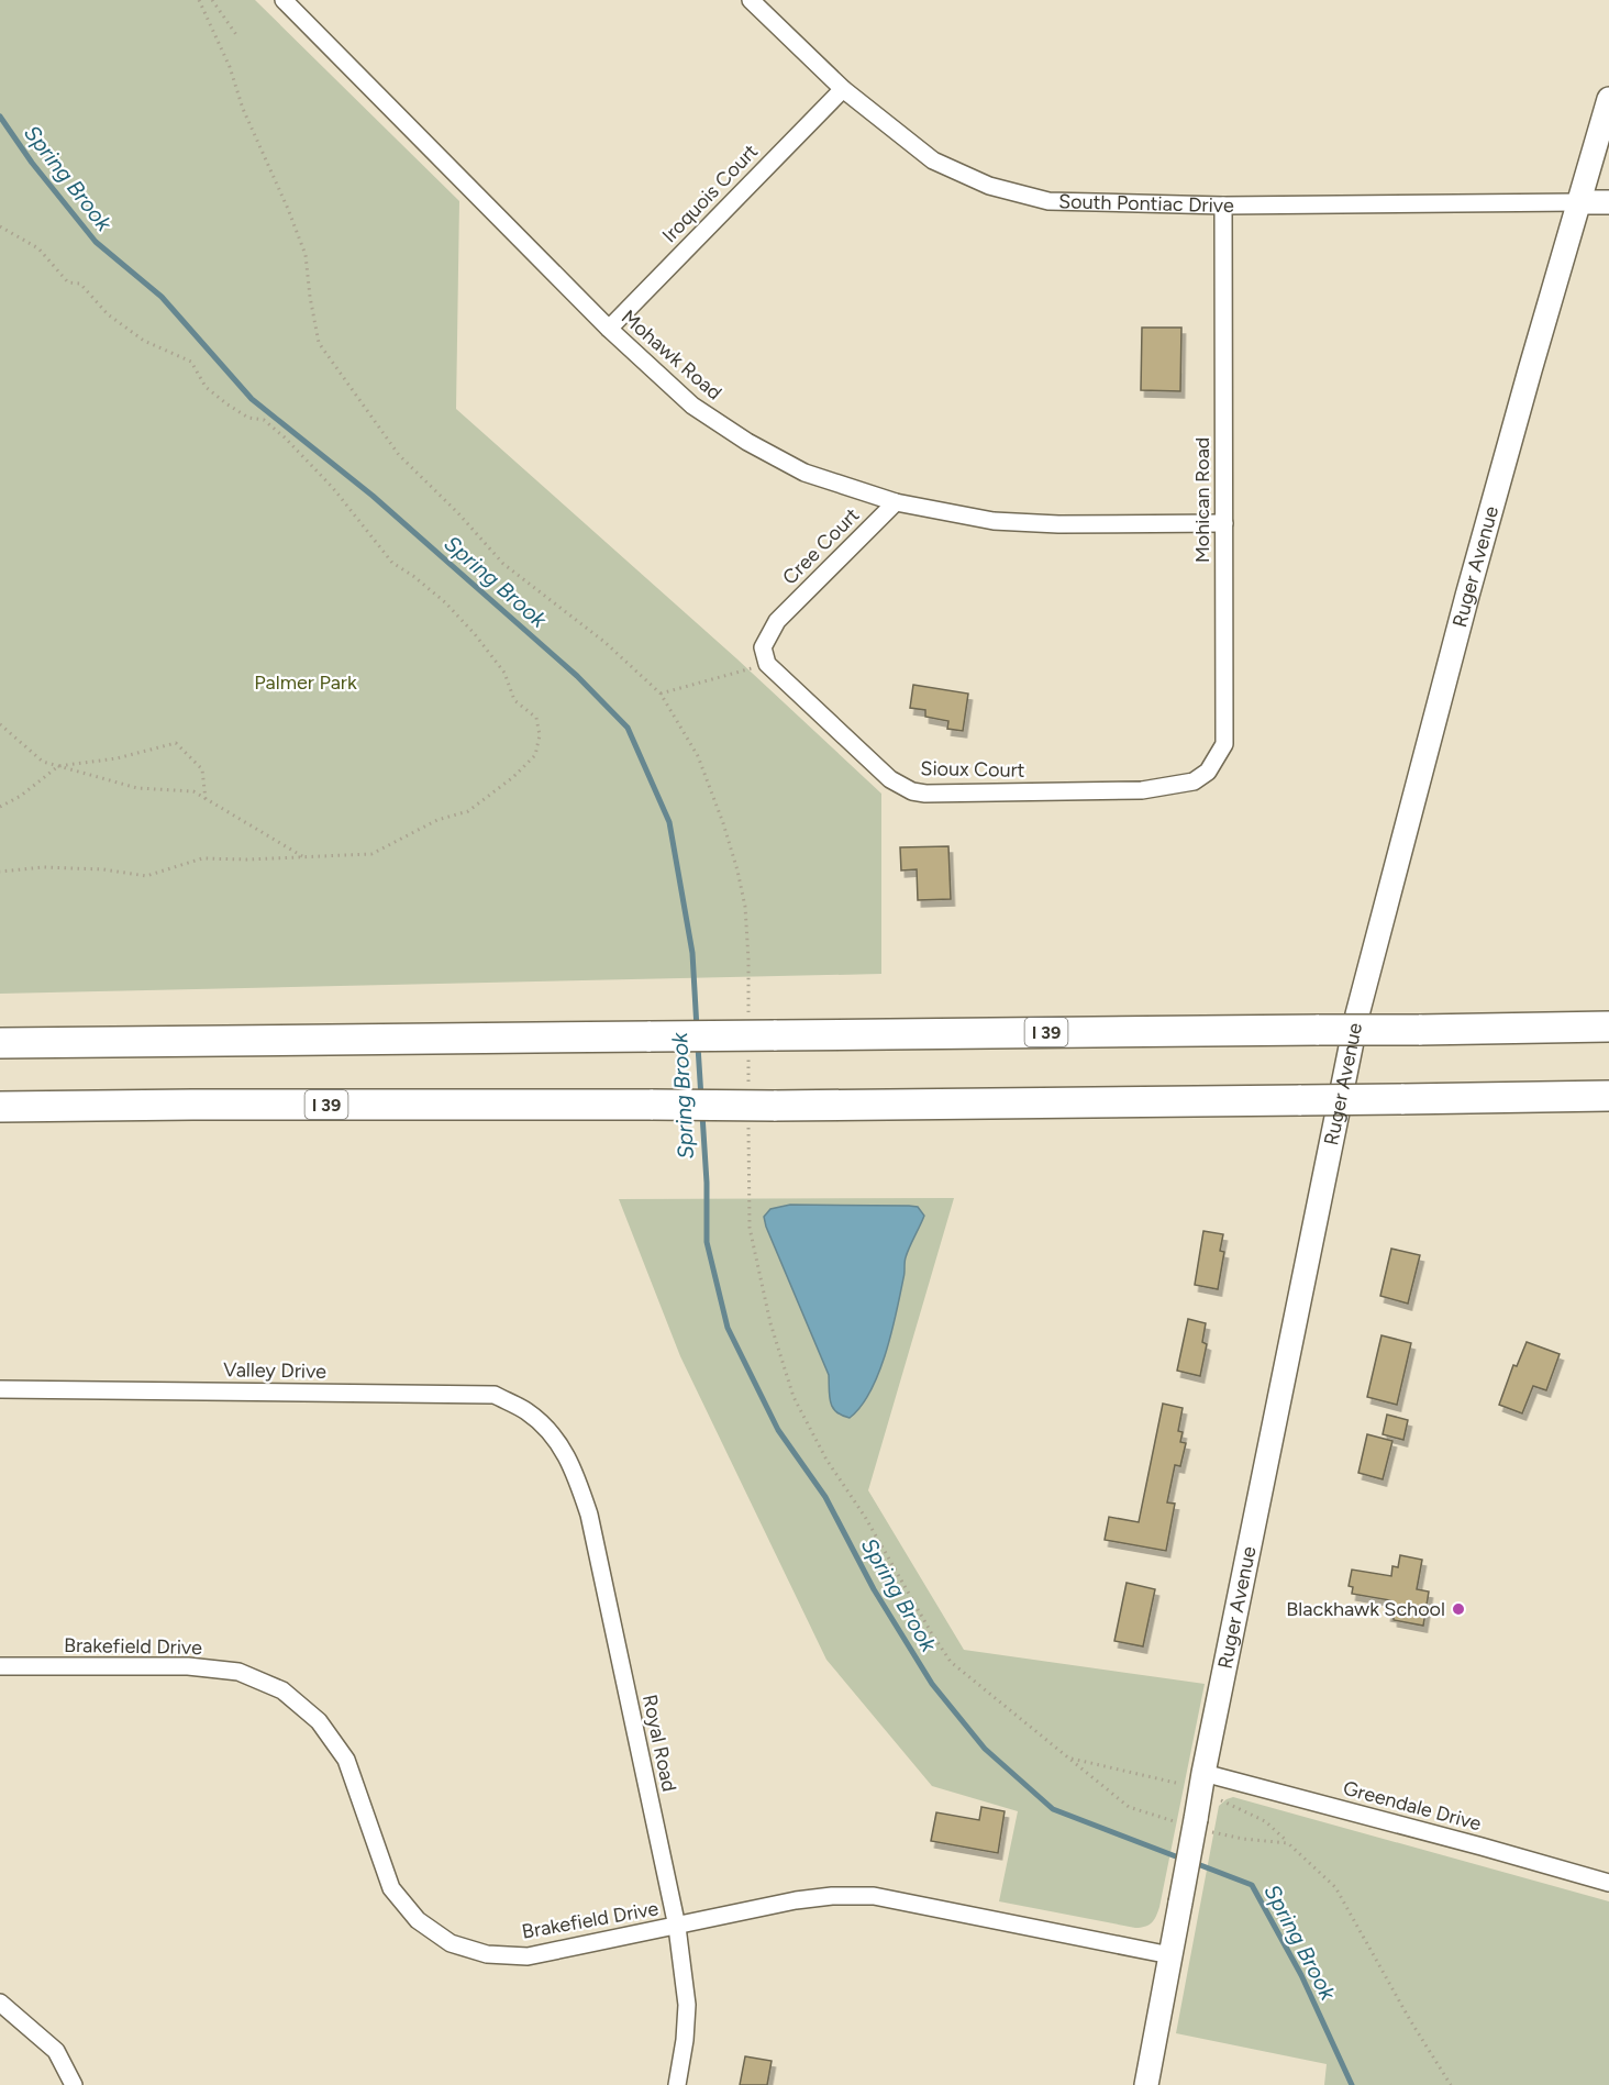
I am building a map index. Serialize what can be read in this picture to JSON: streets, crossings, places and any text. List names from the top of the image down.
{
  "streets": {
    "highway": ["I 39"],
    "street": [
      "Iroquois Court",
      "South Pontiac Drive",
      "Mohawk Road",
      "Mohican Road",
      "Cree Court",
      "Ruger Avenue",
      "Sioux Court",
      "Valley Drive",
      "Brakefield Drive",
      "Royal Road",
      "Greendale Drive"
    ]
  },
  "crossings": [
    ["Iroquois Court", "South Pontiac Drive"],
    ["Iroquois Court", "Mohawk Road"],
    ["South Pontiac Drive", "Mohican Road"],
    ["South Pontiac Drive", "Ruger Avenue"],
    ["Mohawk Road", "Mohican Road"],
    ["Mohawk Road", "Cree Court"],
    ["Mohican Road", "Sioux Court"],
    ["Cree Court", "Sioux Court"],
    ["Ruger Avenue", "Brakefield Drive"],
    ["Ruger Avenue", "Greendale Drive"],
    ["Valley Drive", "Royal Road"],
    ["Brakefield Drive", "Royal Road"]
  ],
  "water": ["Spring Brook"],
  "parks": ["Palmer Park"],
  "places": ["Blackhawk School"]
}
